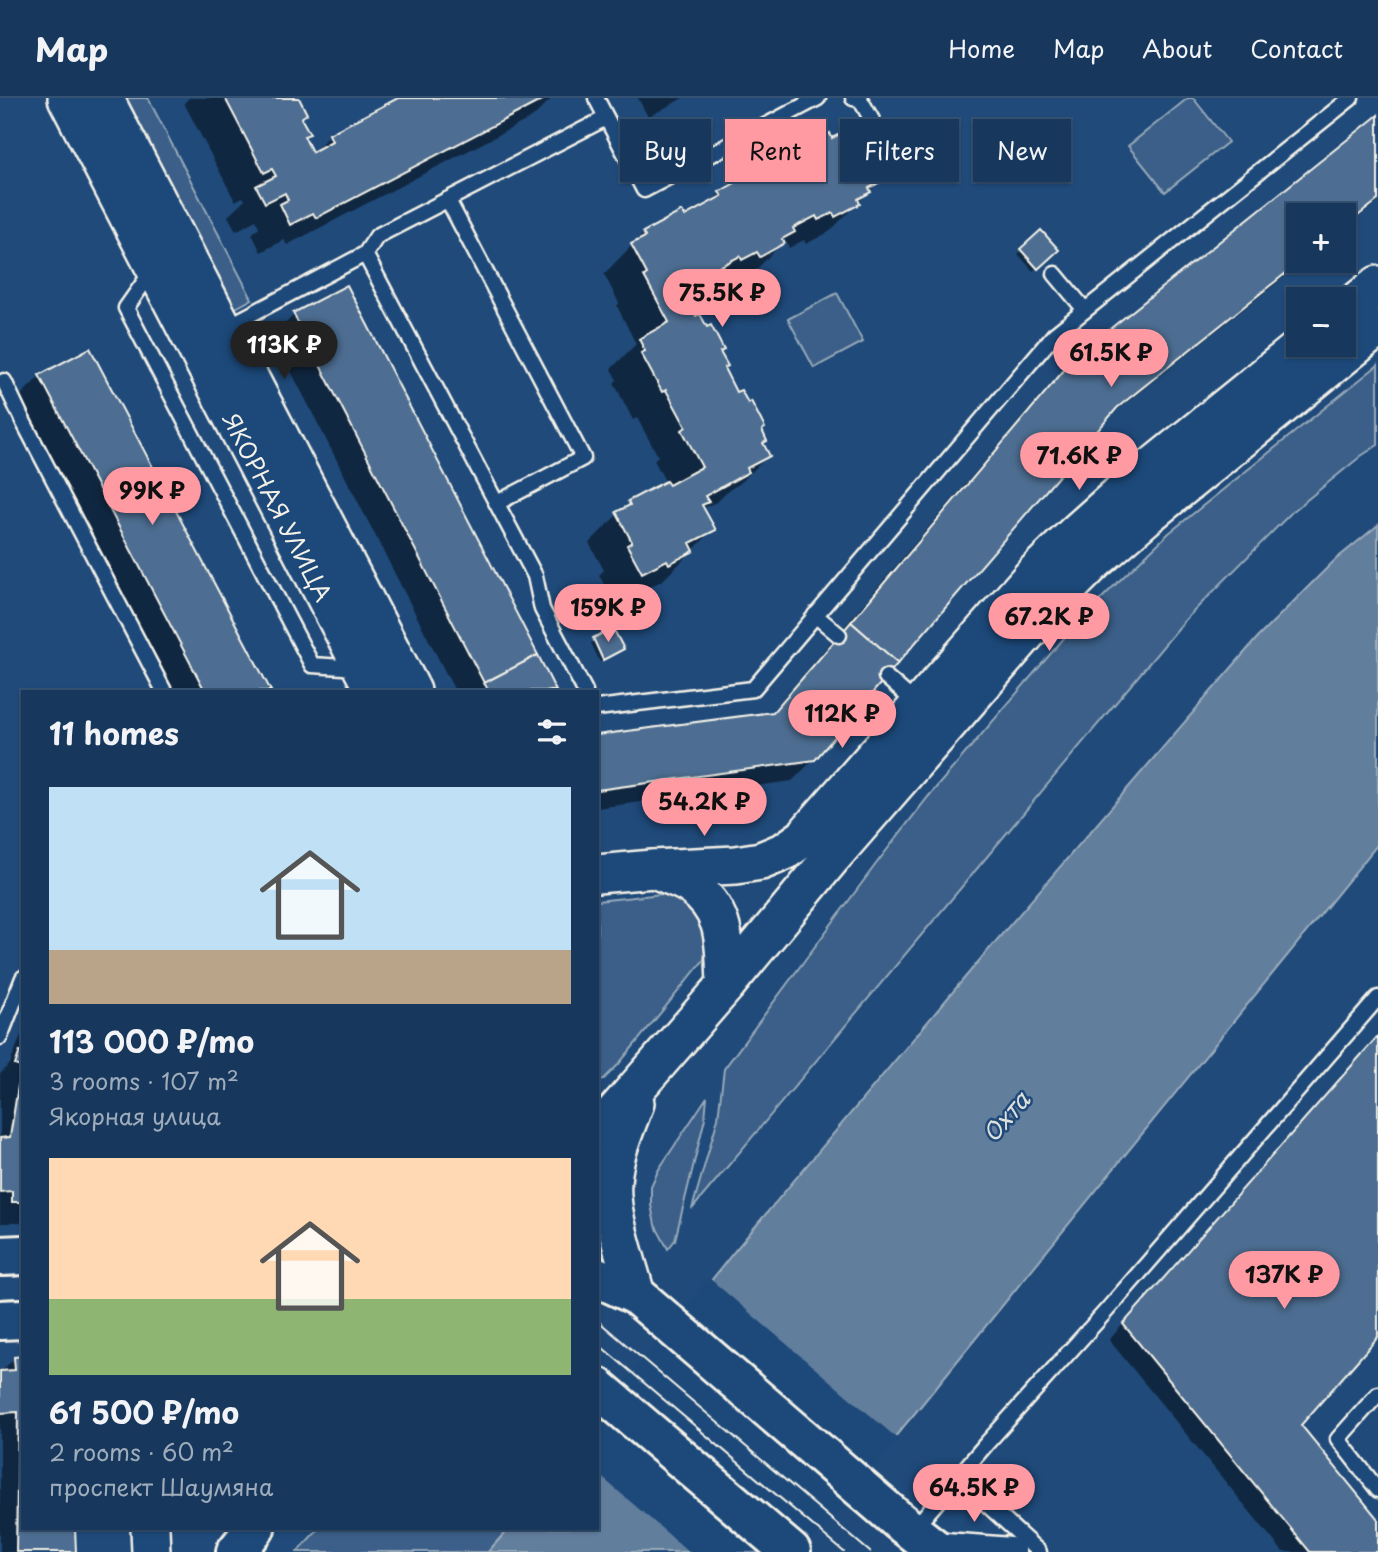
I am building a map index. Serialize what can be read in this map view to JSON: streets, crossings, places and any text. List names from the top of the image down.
{
  "streets": {
    "street": ["ЯКОРНАЯ УЛИЦА"]
  },
  "water": ["Охта"],
  "page": {
    "header": "Map",
    "nav": [
      "Home",
      "Map",
      "About",
      "Contact"
    ],
    "chip": [
      "Buy",
      "Rent",
      "Filters",
      "New"
    ],
    "map_buttons": ["+", "−"],
    "price": [
      "75.5K ₽",
      "113K ₽",
      "61.5K ₽",
      "71.6K ₽",
      "99K ₽",
      "159K ₽",
      "67.2K ₽",
      "112K ₽",
      "54.2K ₽",
      "137K ₽",
      "64.5K ₽"
    ],
    "heading": "11 homes",
    "list": [
      {
        "name": "113 000 ₽/mo",
        "note": "3 rooms · 107 m² · Якорная улица"
      },
      {
        "name": "61 500 ₽/mo",
        "note": "2 rooms · 60 m² · проспект Шаумяна"
      }
    ]
  }
}
